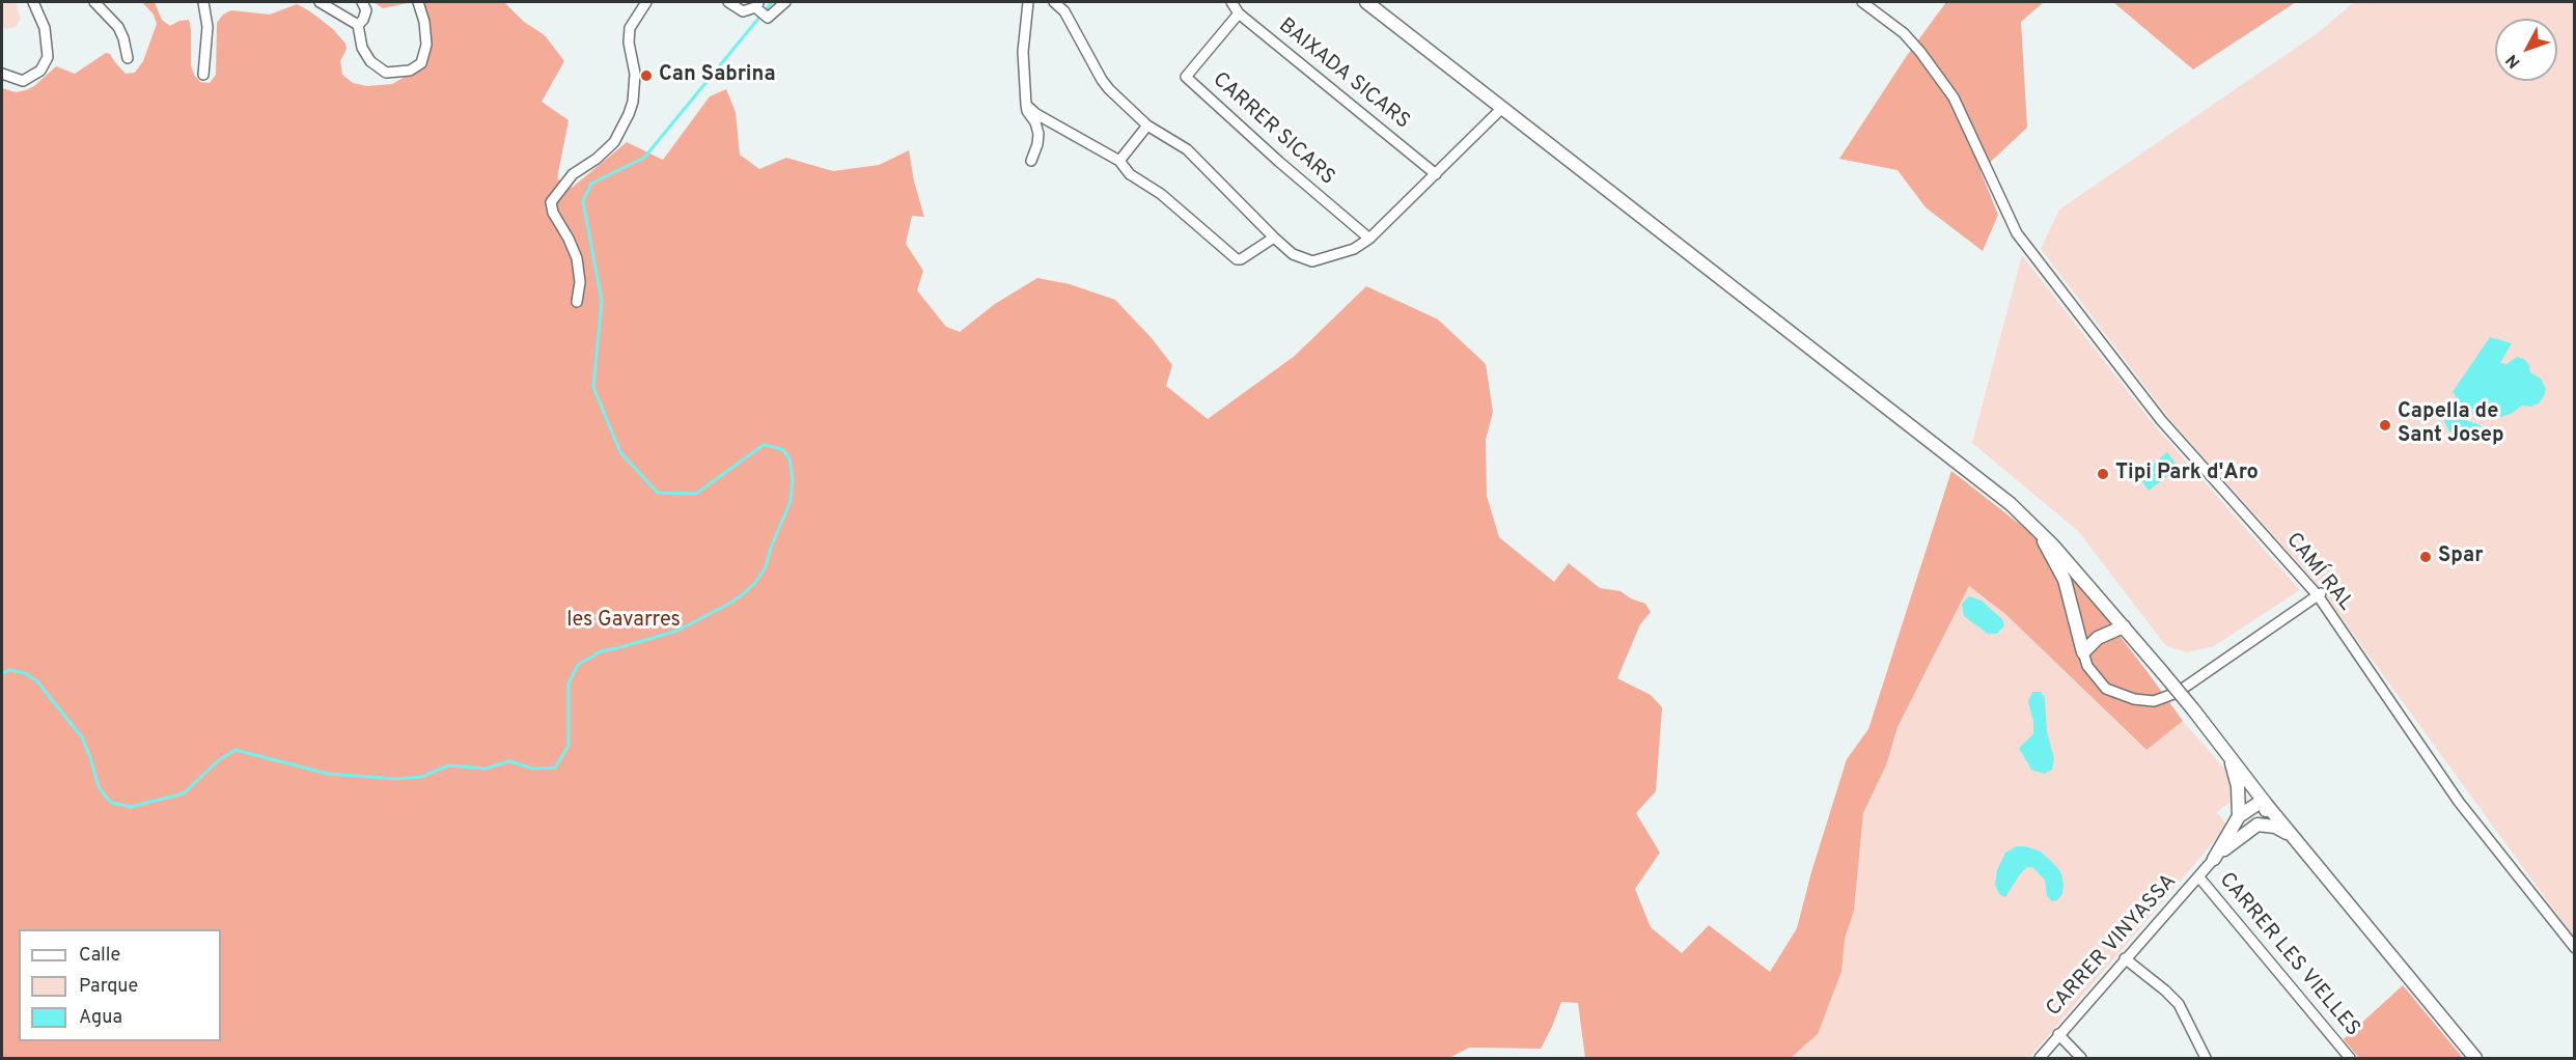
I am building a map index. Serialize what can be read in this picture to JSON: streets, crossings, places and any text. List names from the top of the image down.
{
  "streets": {
    "street": [
      "BAIXADA SICARS",
      "CARRER SICARS",
      "CAMÍ RAL",
      "CARRER VINYASSA",
      "CARRER LES VIELLES"
    ]
  },
  "crossings": [
    ["BAIXADA SICARS", "CARRER SICARS"],
    ["CARRER VINYASSA", "CARRER LES VIELLES"]
  ],
  "parks": ["les Gavarres"],
  "places": [
    "Can Sabrina",
    "Capella de Sant Josep",
    "Tipi Park d'Aro",
    "Spar"
  ],
  "legend": ["Calle", "Parque", "Agua"],
  "north": "bottom left"
}
